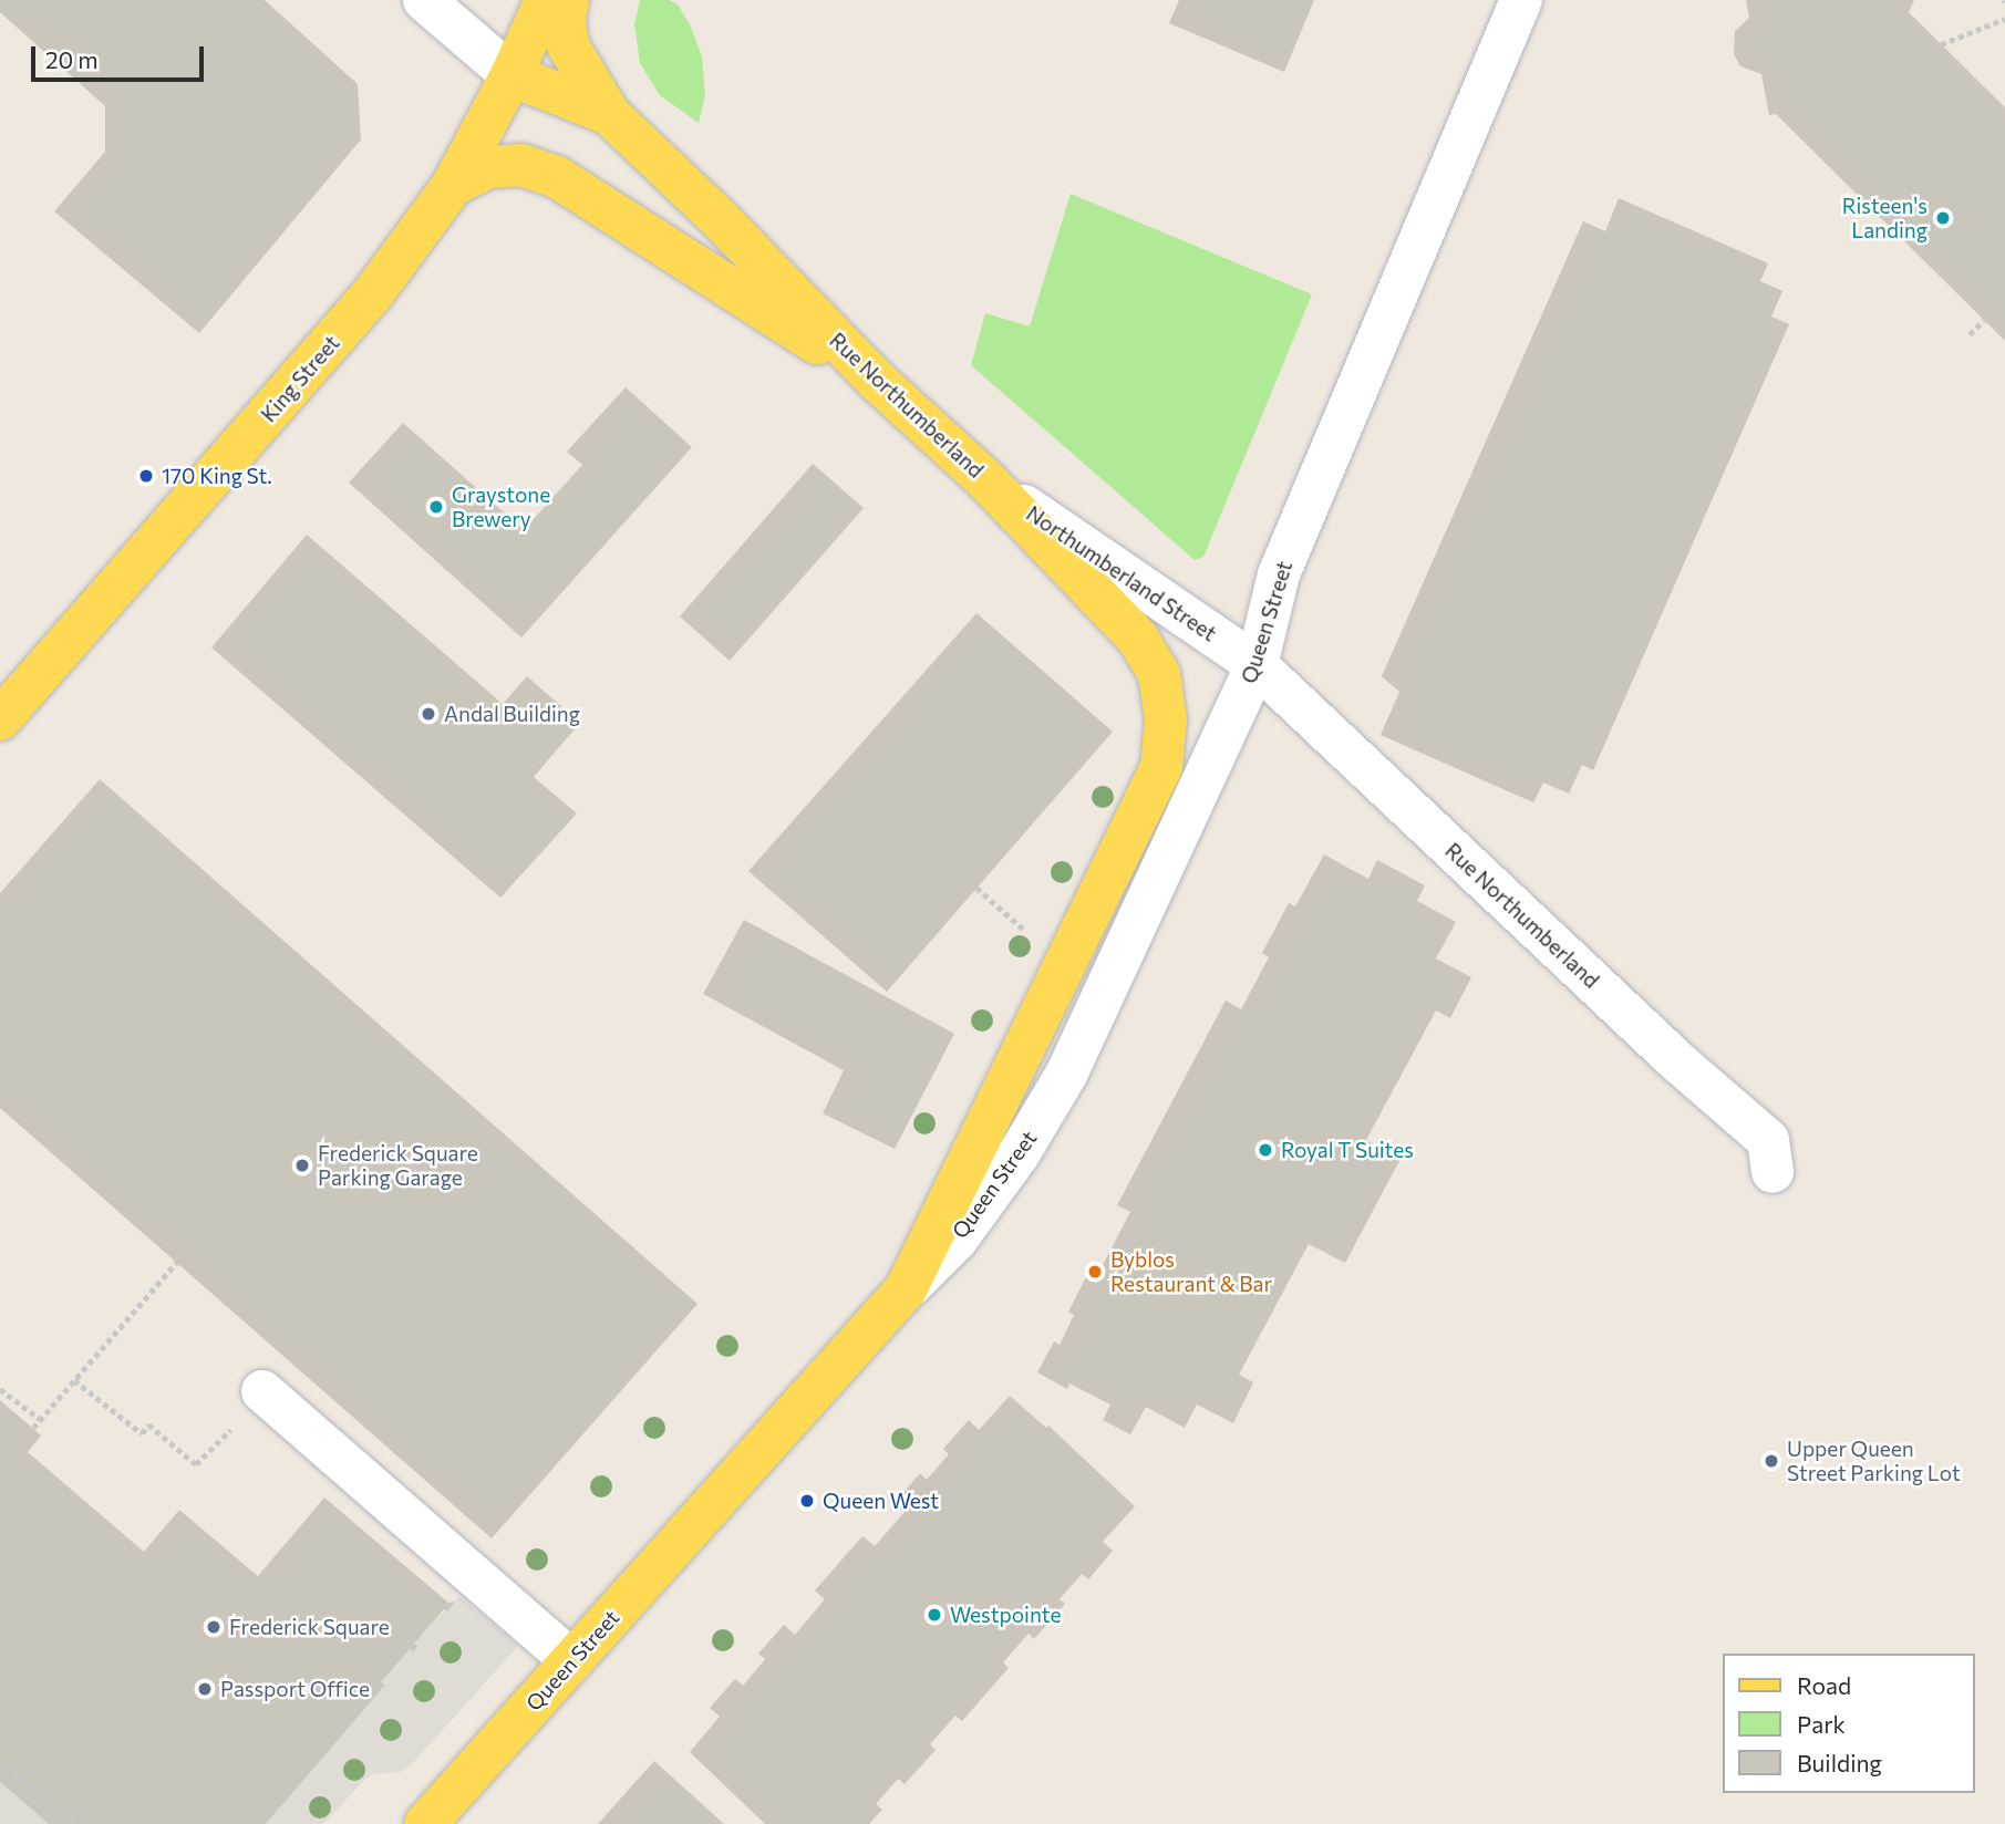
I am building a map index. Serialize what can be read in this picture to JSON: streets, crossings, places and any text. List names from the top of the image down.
{
  "streets": {
    "main road": ["King Street", "Rue Northumberland", "Queen Street"],
    "street": ["Northumberland Street"]
  },
  "crossings": [
    ["Rue Northumberland", "Northumberland Street"],
    ["Rue Northumberland", "Queen Street"],
    ["Northumberland Street", "Queen Street"]
  ],
  "places": [
    "Risteen's Landing",
    "170 King St.",
    "Graystone Brewery",
    "Andal Building",
    "Royal T Suites",
    "Frederick Square Parking Garage",
    "Byblos Restaurant & Bar",
    "Upper Queen Street Parking Lot",
    "Queen West",
    "Westpointe",
    "Frederick Square",
    "Passport Office"
  ],
  "legend": ["Road", "Park", "Building"],
  "scale_bar": "20 m"
}
